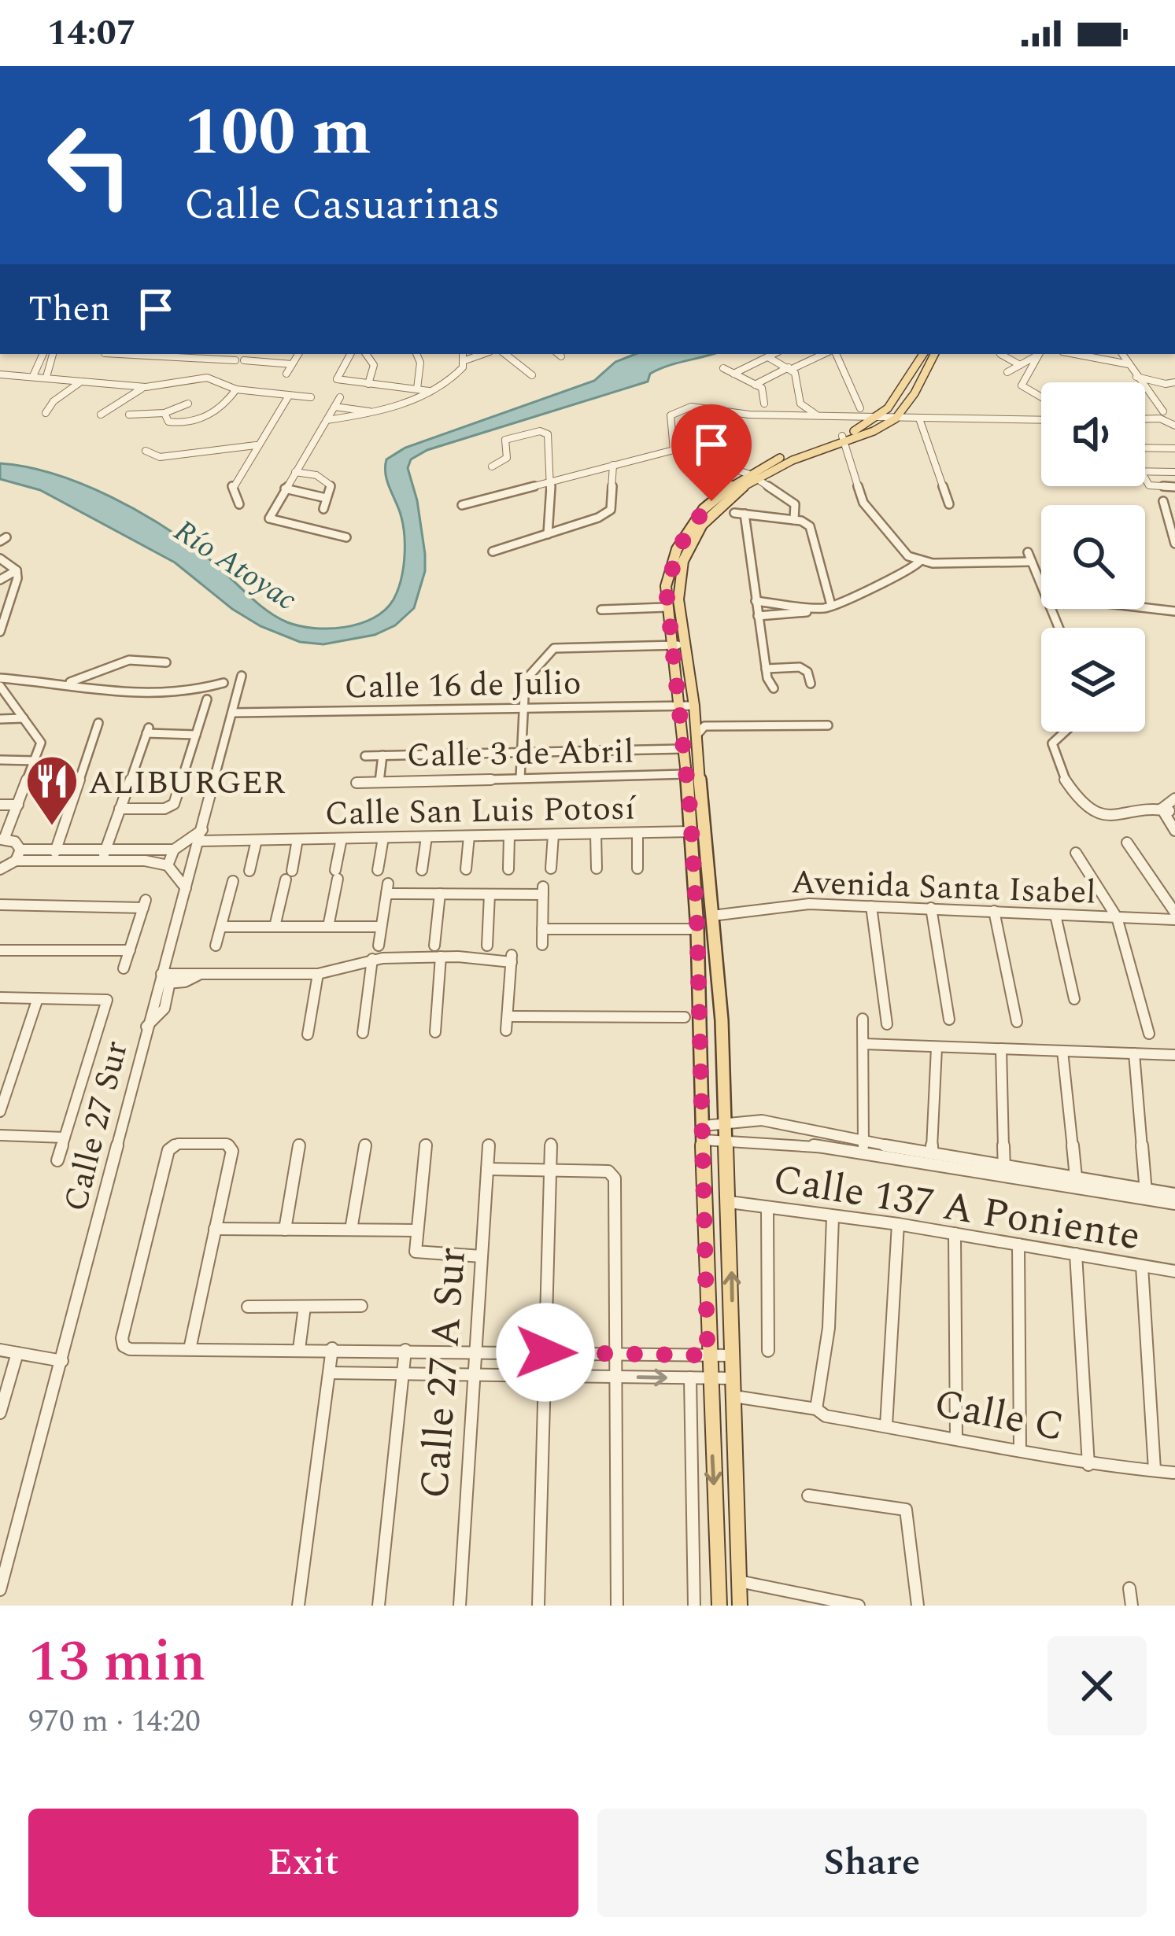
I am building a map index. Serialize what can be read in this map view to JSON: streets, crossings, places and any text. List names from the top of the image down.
{
  "streets": {
    "street": [
      "Calle 16 de Julio",
      "Calle 3 de Abril",
      "Calle San Luis Potosí",
      "Avenida Santa Isabel",
      "Calle 27 Sur",
      "Calle 137 A Poniente",
      "Calle 27 A Sur",
      "Calle C"
    ]
  },
  "crossings": [
    ["Calle 16 de Julio", "Calle 27 Sur"],
    ["Calle San Luis Potosí", "Calle 27 Sur"]
  ],
  "water": ["Río Atoyac"],
  "places": {
    "restaurant": ["ALIBURGER"]
  },
  "page": {
    "status": "14:07",
    "turn": ["100 m", "Calle Casuarinas"],
    "then": "Then",
    "heading": ["13 min", "970 m · 14:20"],
    "buttons": ["Exit", "Share"]
  }
}
